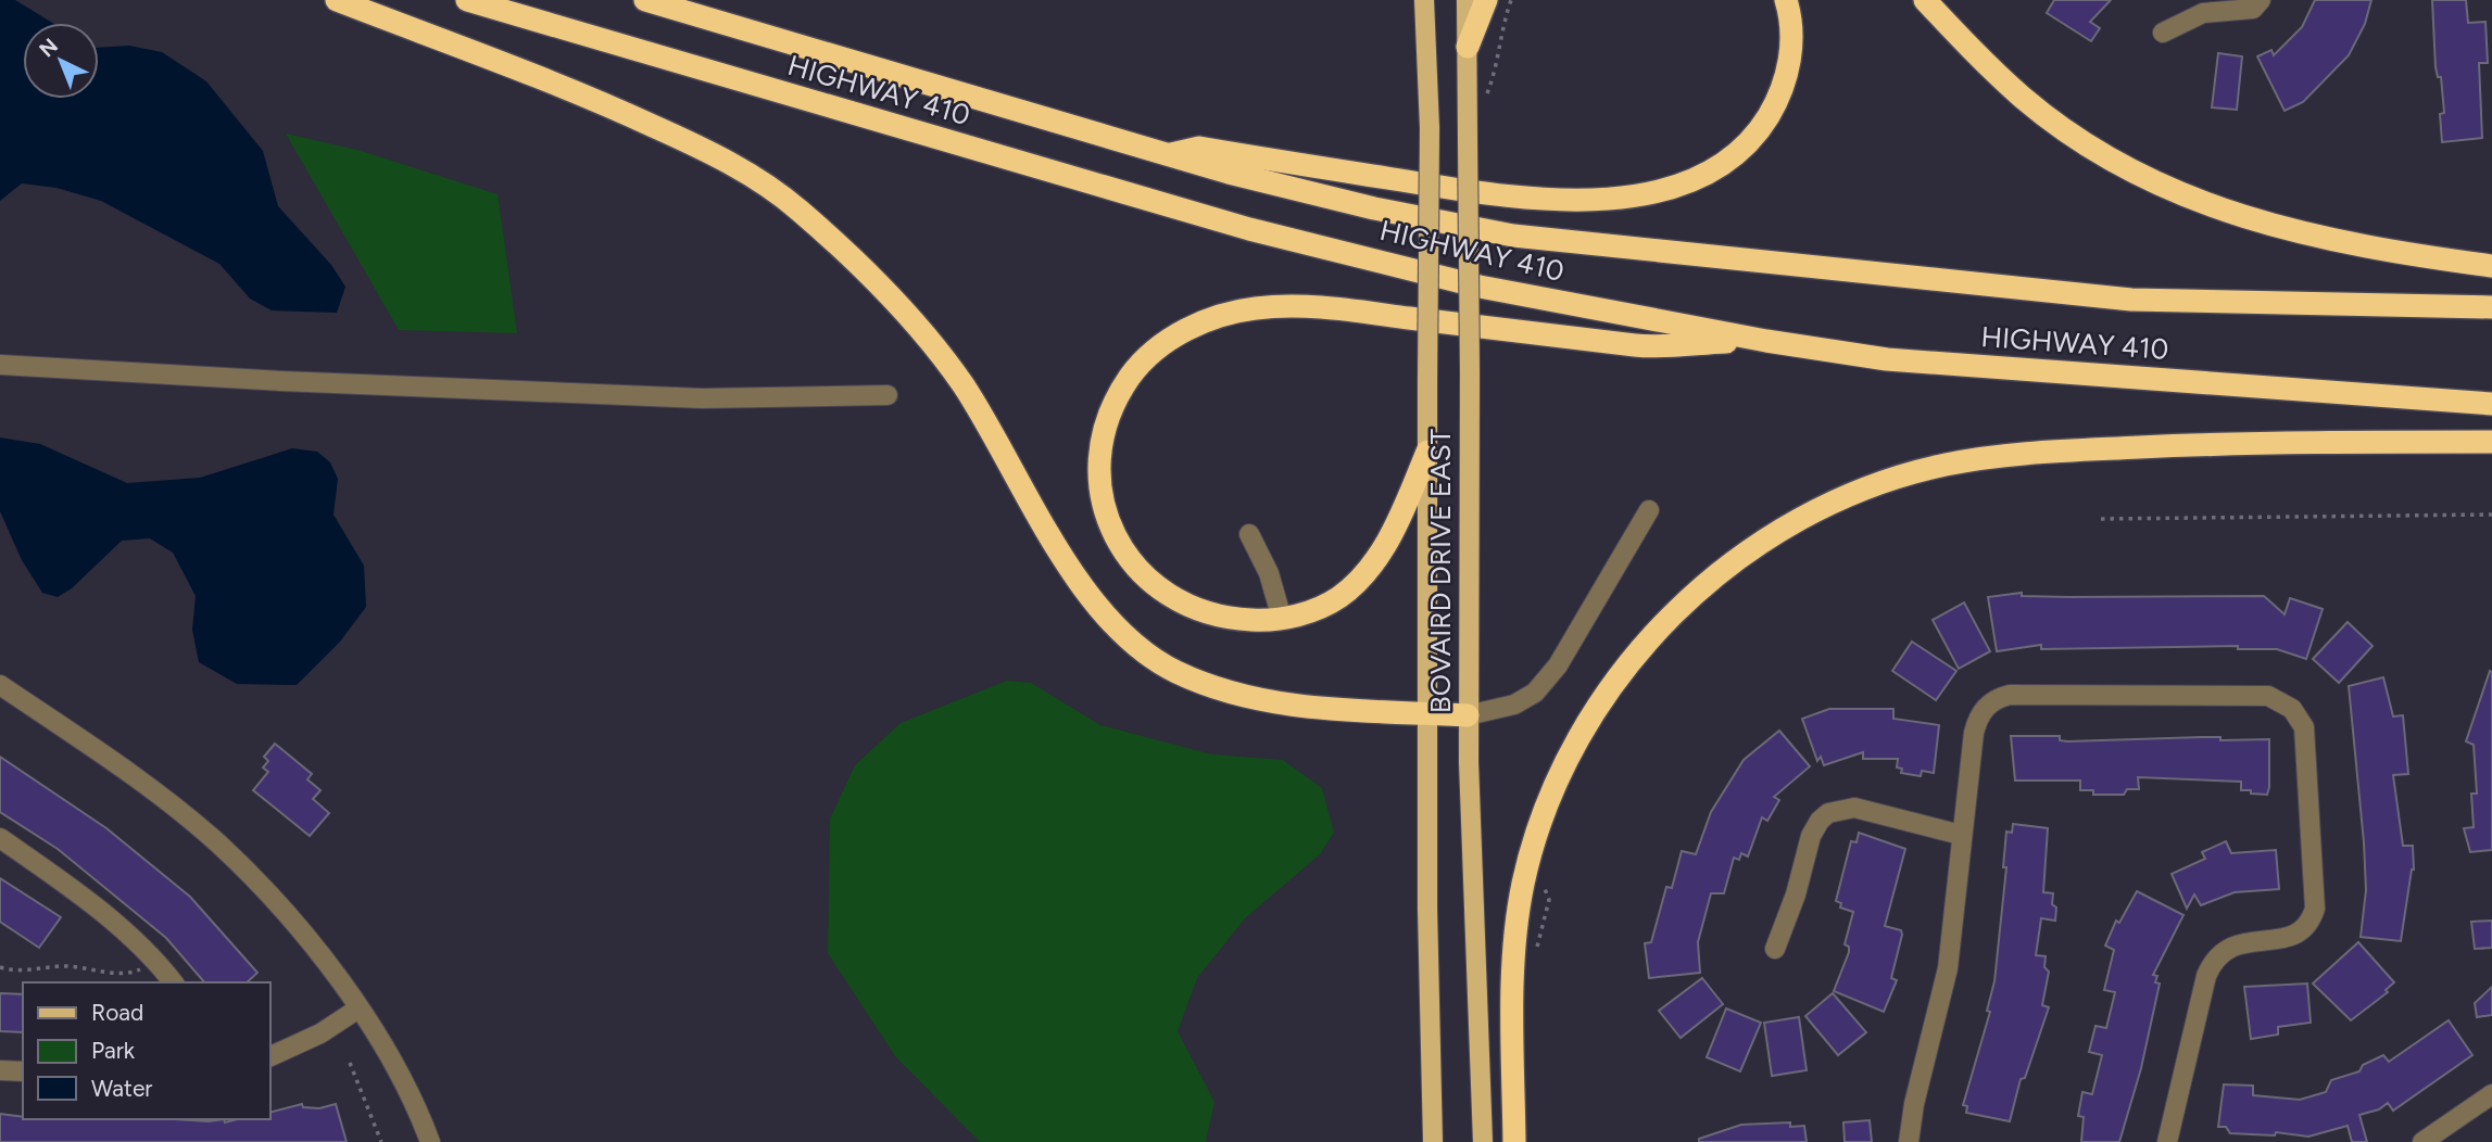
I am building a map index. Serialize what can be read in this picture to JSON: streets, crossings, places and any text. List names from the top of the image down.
{
  "streets": {
    "highway": ["HIGHWAY 410"],
    "main road": ["BOVAIRD DRIVE EAST"]
  },
  "legend": ["Road", "Park", "Water"],
  "north": "top left"
}
